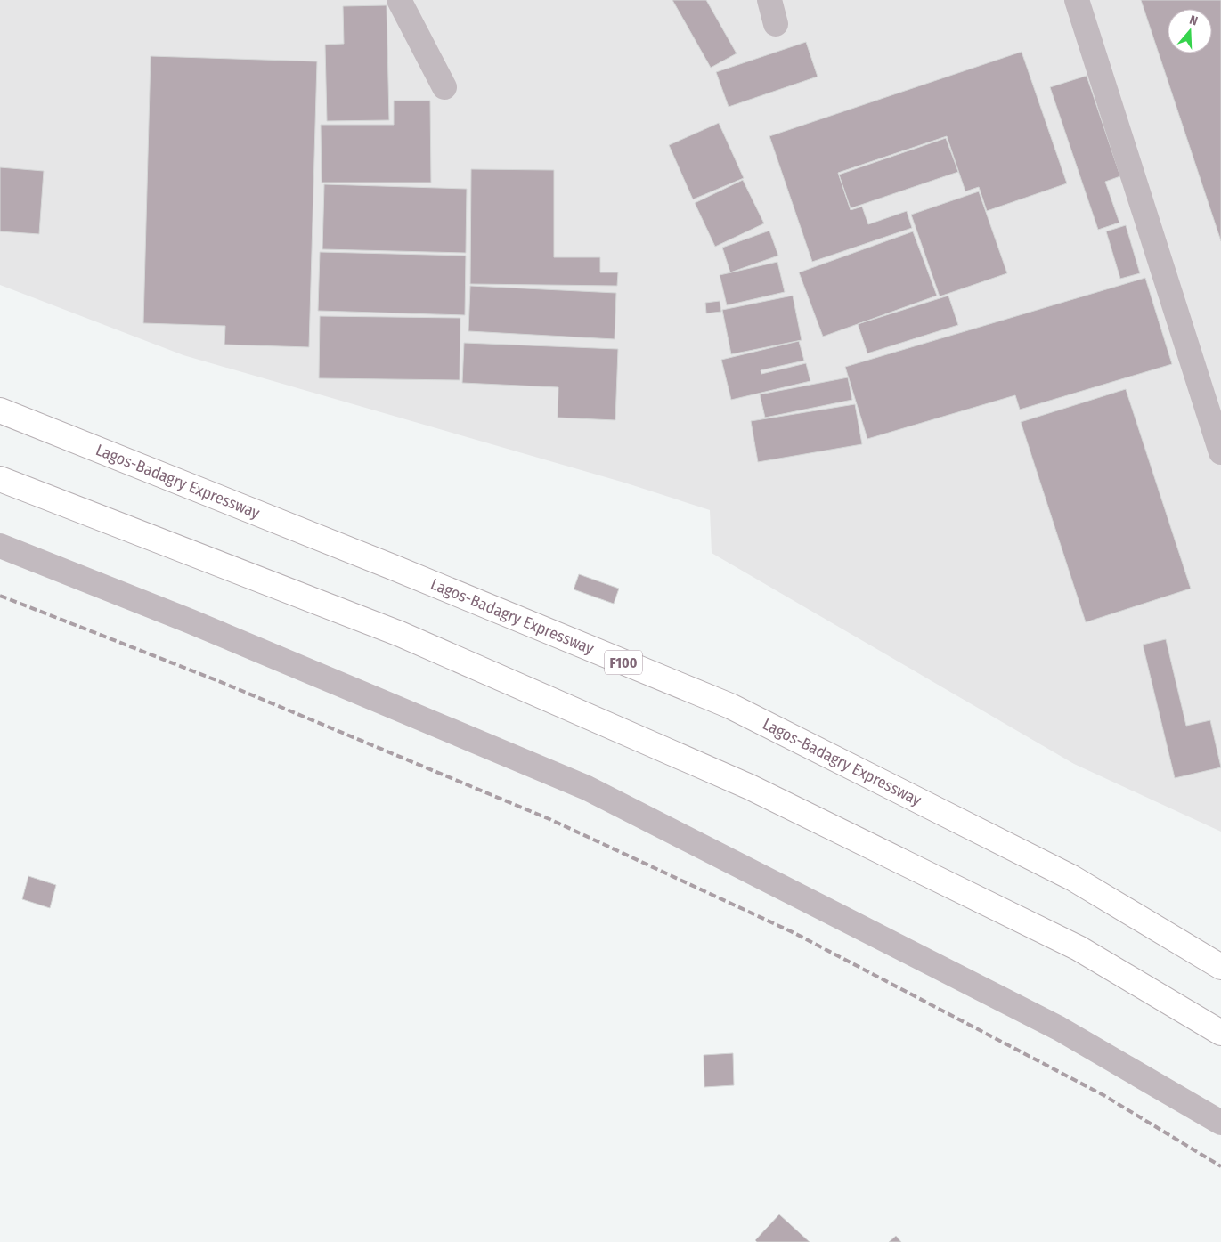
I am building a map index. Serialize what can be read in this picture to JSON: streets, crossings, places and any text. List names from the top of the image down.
{
  "streets": {
    "highway": ["Lagos-Badagry Expressway", "F100"]
  },
  "north": "top"
}
